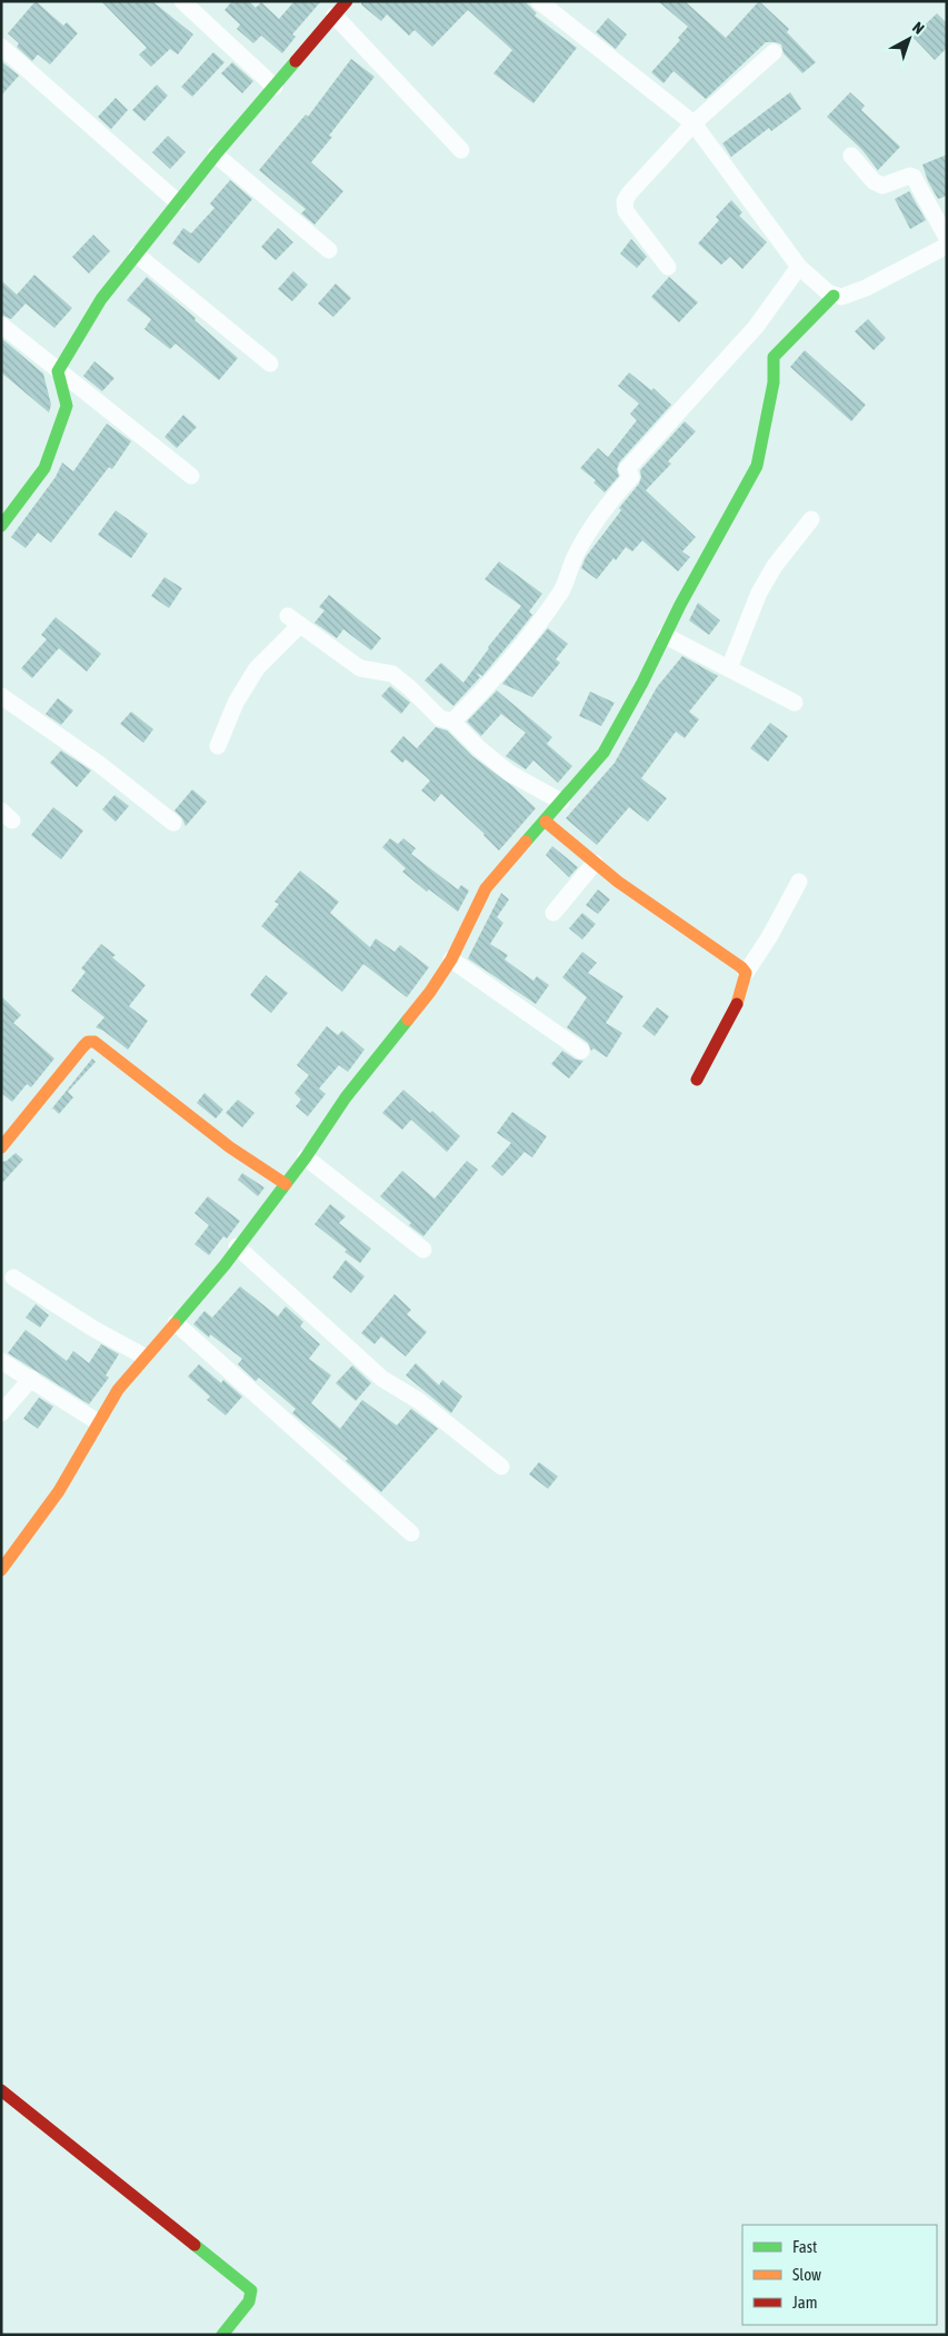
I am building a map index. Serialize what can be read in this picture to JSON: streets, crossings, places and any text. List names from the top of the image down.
{
  "legend": ["Fast", "Slow", "Jam"],
  "north": "top right"
}
